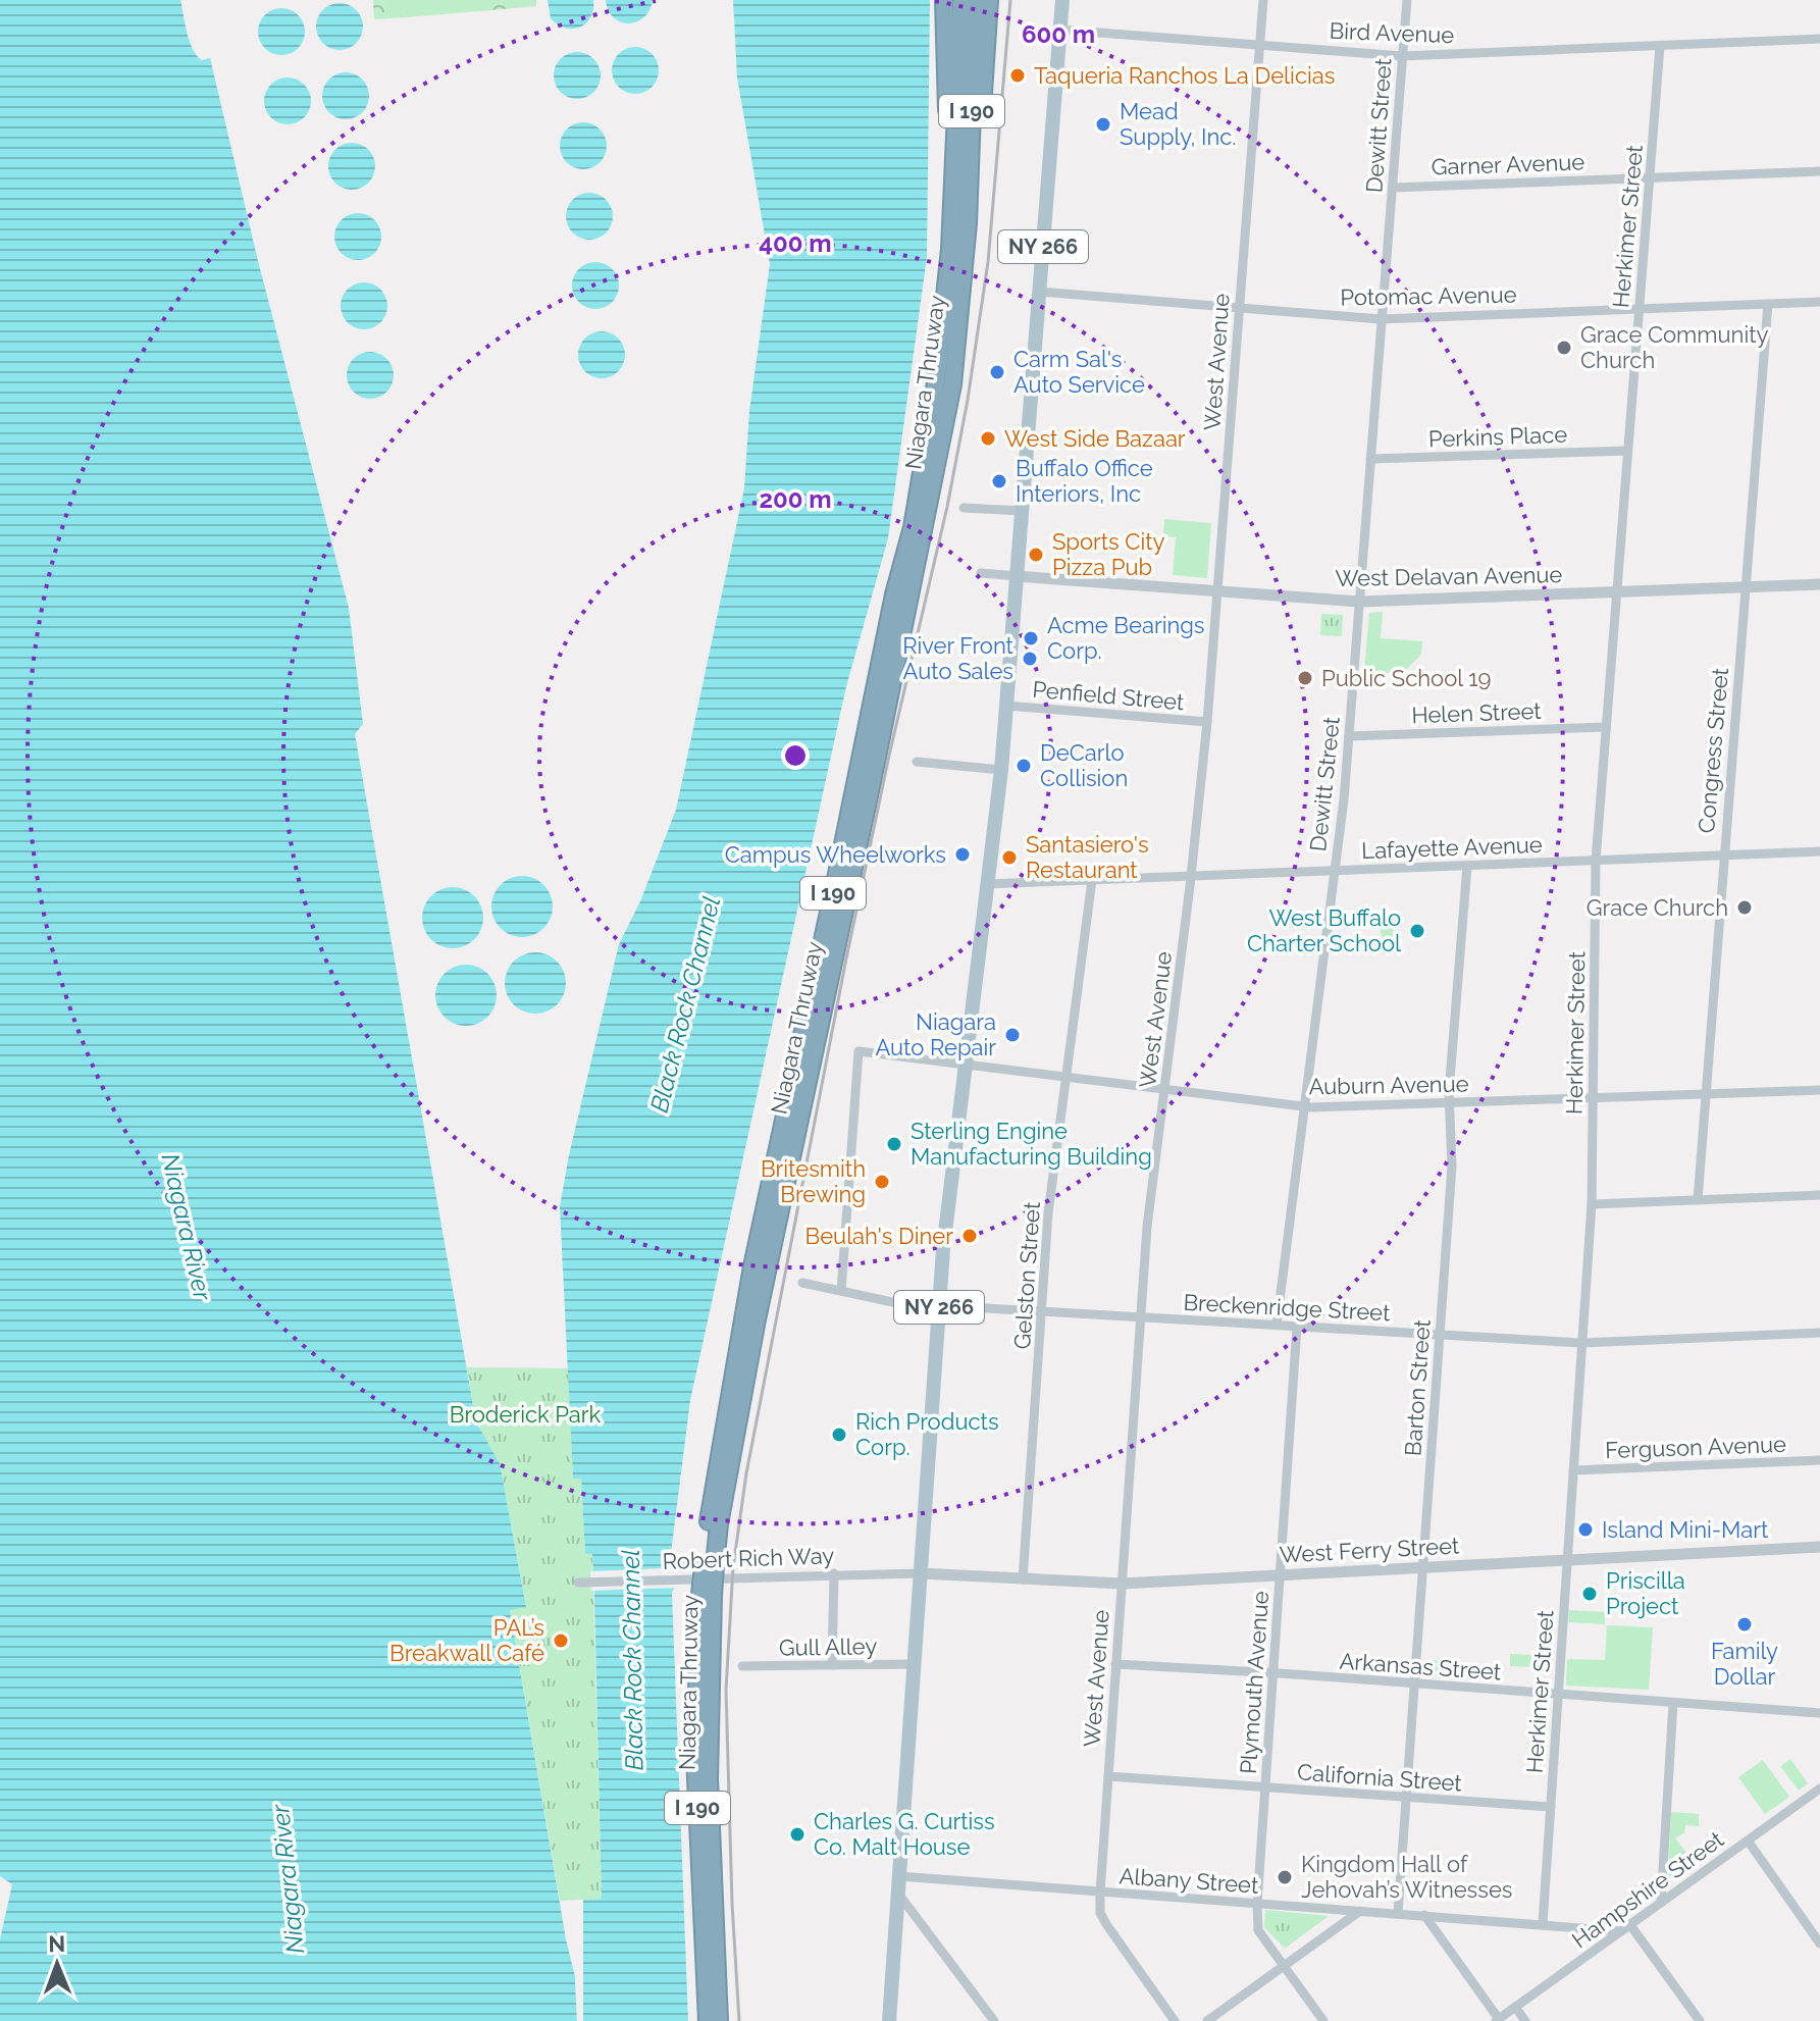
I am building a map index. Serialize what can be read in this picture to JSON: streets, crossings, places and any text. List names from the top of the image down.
{
  "streets": {
    "highway": ["I 190", "Niagara Thruway"],
    "main road": ["NY 266"],
    "street": [
      "Bird Avenue",
      "Dewitt Street",
      "Garner Avenue",
      "Herkimer Street",
      "Potomac Avenue",
      "West Avenue",
      "Perkins Place",
      "West Delavan Avenue",
      "Penfield Street",
      "Helen Street",
      "Congress Street",
      "Lafayette Avenue",
      "Auburn Avenue",
      "Gelston Street",
      "Breckenridge Street",
      "Barton Street",
      "Ferguson Avenue",
      "West Ferry Street",
      "Robert Rich Way",
      "Gull Alley",
      "Arkansas Street",
      "Plymouth Avenue",
      "California Street",
      "Albany Street",
      "Hampshire Street"
    ]
  },
  "crossings": [
    ["Bird Avenue", "Dewitt Street"],
    ["Bird Avenue", "Herkimer Street"],
    ["Bird Avenue", "NY 266"],
    ["Bird Avenue", "West Avenue"],
    ["Dewitt Street", "Garner Avenue"],
    ["Dewitt Street", "Potomac Avenue"],
    ["Dewitt Street", "Perkins Place"],
    ["Dewitt Street", "West Delavan Avenue"],
    ["Dewitt Street", "Helen Street"],
    ["Dewitt Street", "Lafayette Avenue"],
    ["Dewitt Street", "Auburn Avenue"],
    ["Dewitt Street", "Breckenridge Street"],
    ["Garner Avenue", "Herkimer Street"],
    ["Herkimer Street", "Potomac Avenue"],
    ["Herkimer Street", "Perkins Place"],
    ["Herkimer Street", "West Delavan Avenue"],
    ["Herkimer Street", "Helen Street"],
    ["Herkimer Street", "Lafayette Avenue"],
    ["Herkimer Street", "Auburn Avenue"],
    ["Herkimer Street", "Breckenridge Street"],
    ["Herkimer Street", "Ferguson Avenue"],
    ["Herkimer Street", "West Ferry Street"],
    ["Herkimer Street", "Arkansas Street"],
    ["Herkimer Street", "California Street"],
    ["Herkimer Street", "Albany Street"],
    ["NY 266", "Potomac Avenue"],
    ["NY 266", "West Delavan Avenue"],
    ["NY 266", "Penfield Street"],
    ["NY 266", "Lafayette Avenue"],
    ["NY 266", "Auburn Avenue"],
    ["NY 266", "Breckenridge Street"],
    ["NY 266", "West Ferry Street"],
    ["NY 266", "Robert Rich Way"],
    ["NY 266", "Gull Alley"],
    ["NY 266", "Albany Street"],
    ["Potomac Avenue", "West Avenue"],
    ["Potomac Avenue", "Congress Street"],
    ["West Avenue", "West Delavan Avenue"],
    ["West Avenue", "Penfield Street"],
    ["West Avenue", "Lafayette Avenue"],
    ["West Avenue", "Auburn Avenue"],
    ["West Avenue", "Breckenridge Street"],
    ["West Avenue", "West Ferry Street"],
    ["West Avenue", "Arkansas Street"],
    ["West Avenue", "California Street"],
    ["West Avenue", "Albany Street"],
    ["Niagara Thruway", "Robert Rich Way"],
    ["West Delavan Avenue", "Congress Street"],
    ["Congress Street", "Lafayette Avenue"],
    ["Congress Street", "Auburn Avenue"],
    ["Lafayette Avenue", "Gelston Street"],
    ["Lafayette Avenue", "Barton Street"],
    ["Auburn Avenue", "Gelston Street"],
    ["Auburn Avenue", "Breckenridge Street"],
    ["Auburn Avenue", "Barton Street"],
    ["Gelston Street", "Breckenridge Street"],
    ["Gelston Street", "West Ferry Street"],
    ["Breckenridge Street", "Barton Street"],
    ["Breckenridge Street", "Plymouth Avenue"],
    ["Barton Street", "West Ferry Street"],
    ["Barton Street", "Arkansas Street"],
    ["Barton Street", "California Street"],
    ["Barton Street", "Albany Street"],
    ["West Ferry Street", "Robert Rich Way"],
    ["West Ferry Street", "Plymouth Avenue"],
    ["Arkansas Street", "Plymouth Avenue"],
    ["Plymouth Avenue", "California Street"],
    ["Plymouth Avenue", "Albany Street"],
    ["Albany Street", "Hampshire Street"]
  ],
  "water": ["Black Rock Channel", "Niagara River"],
  "parks": ["Broderick Park"],
  "places": [
    "Taqueria Ranchos La Delicias",
    "Mead Supply, Inc.",
    "Grace Community Church",
    "Carm Sal's Auto Service",
    "West Side Bazaar",
    "Buffalo Office Interiors, Inc",
    "Sports City Pizza Pub",
    "Acme Bearings Corp.",
    "River Front Auto Sales",
    "Public School 19",
    "DeCarlo Collision",
    "Campus Wheelworks",
    "Santasiero's Restaurant",
    "Grace Church",
    "West Buffalo Charter School",
    "Niagara Auto Repair",
    "Sterling Engine Manufacturing Building",
    "Britesmith Brewing",
    "Beulah's Diner",
    "Rich Products Corp.",
    "Island Mini-Mart",
    "Priscilla Project",
    "Family Dollar",
    "PAL’s Breakwall Café",
    "Charles G. Curtiss Co. Malt House",
    "Kingdom Hall of Jehovah’s Witnesses"
  ],
  "north": "top",
  "rings": ["600 m", "400 m", "200 m"]
}
